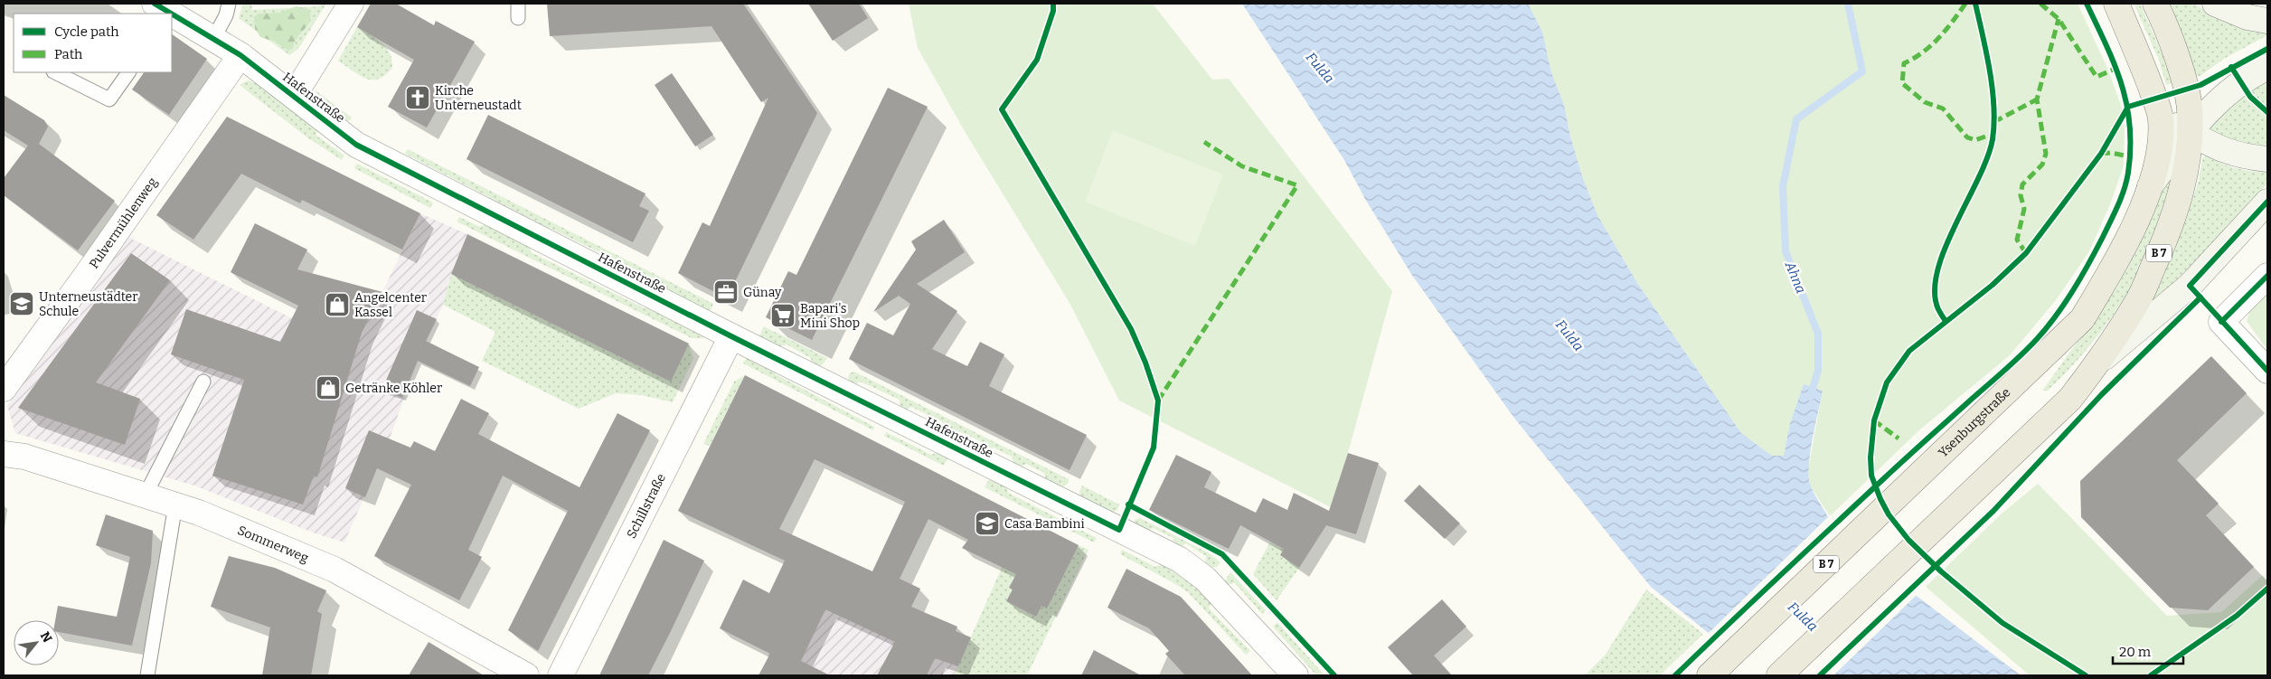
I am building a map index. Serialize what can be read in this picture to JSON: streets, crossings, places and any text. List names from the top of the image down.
{
  "streets": {
    "main road": ["B 7", "Ysenburgstraße"],
    "street": [
      "Hafenstraße",
      "Pulvermühlenweg",
      "Schillstraße",
      "Sommerweg"
    ]
  },
  "crossings": [
    ["Hafenstraße", "Pulvermühlenweg"],
    ["Hafenstraße", "Schillstraße"],
    ["B 7", "Ysenburgstraße"]
  ],
  "water": ["Fulda", "Ahna"],
  "places": {
    "church": ["Kirche Unterneustadt"],
    "office": ["Günay"],
    "school or university": ["Unterneustädter Schule", "Casa Bambini"],
    "shop": ["Angelcenter Kassel", "Getränke Köhler"],
    "supermarket": ["Bapari's Mini Shop"]
  },
  "legend": ["Cycle path", "Path"],
  "scale_bar": "20 m",
  "north": "top right"
}
